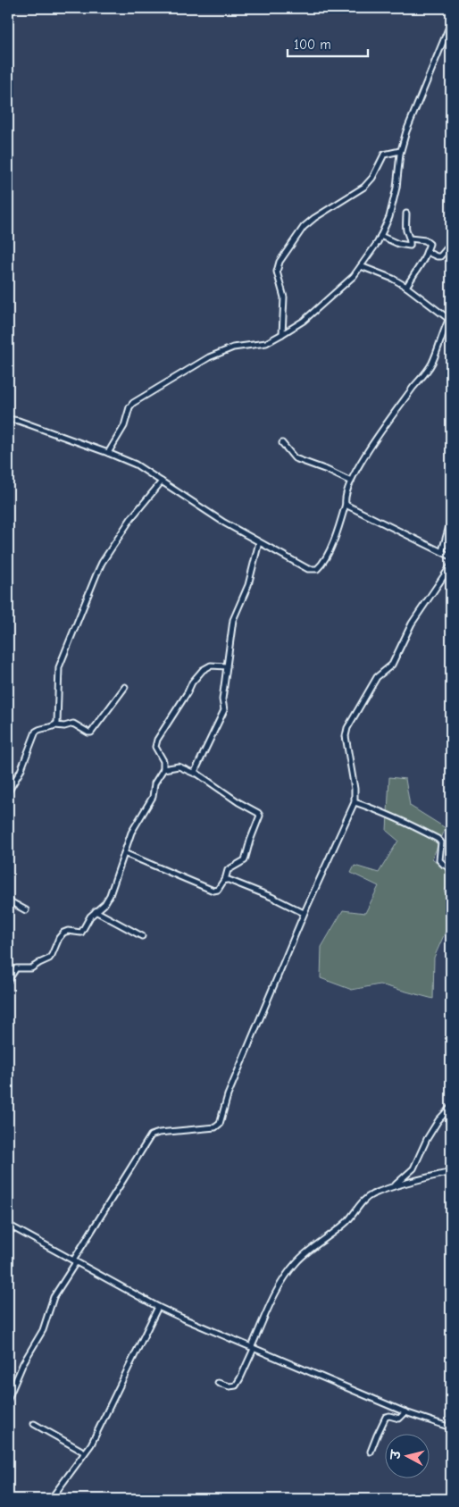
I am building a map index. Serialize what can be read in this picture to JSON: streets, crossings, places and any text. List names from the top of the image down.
{
  "scale_bar": "100 m",
  "north": "left"
}
